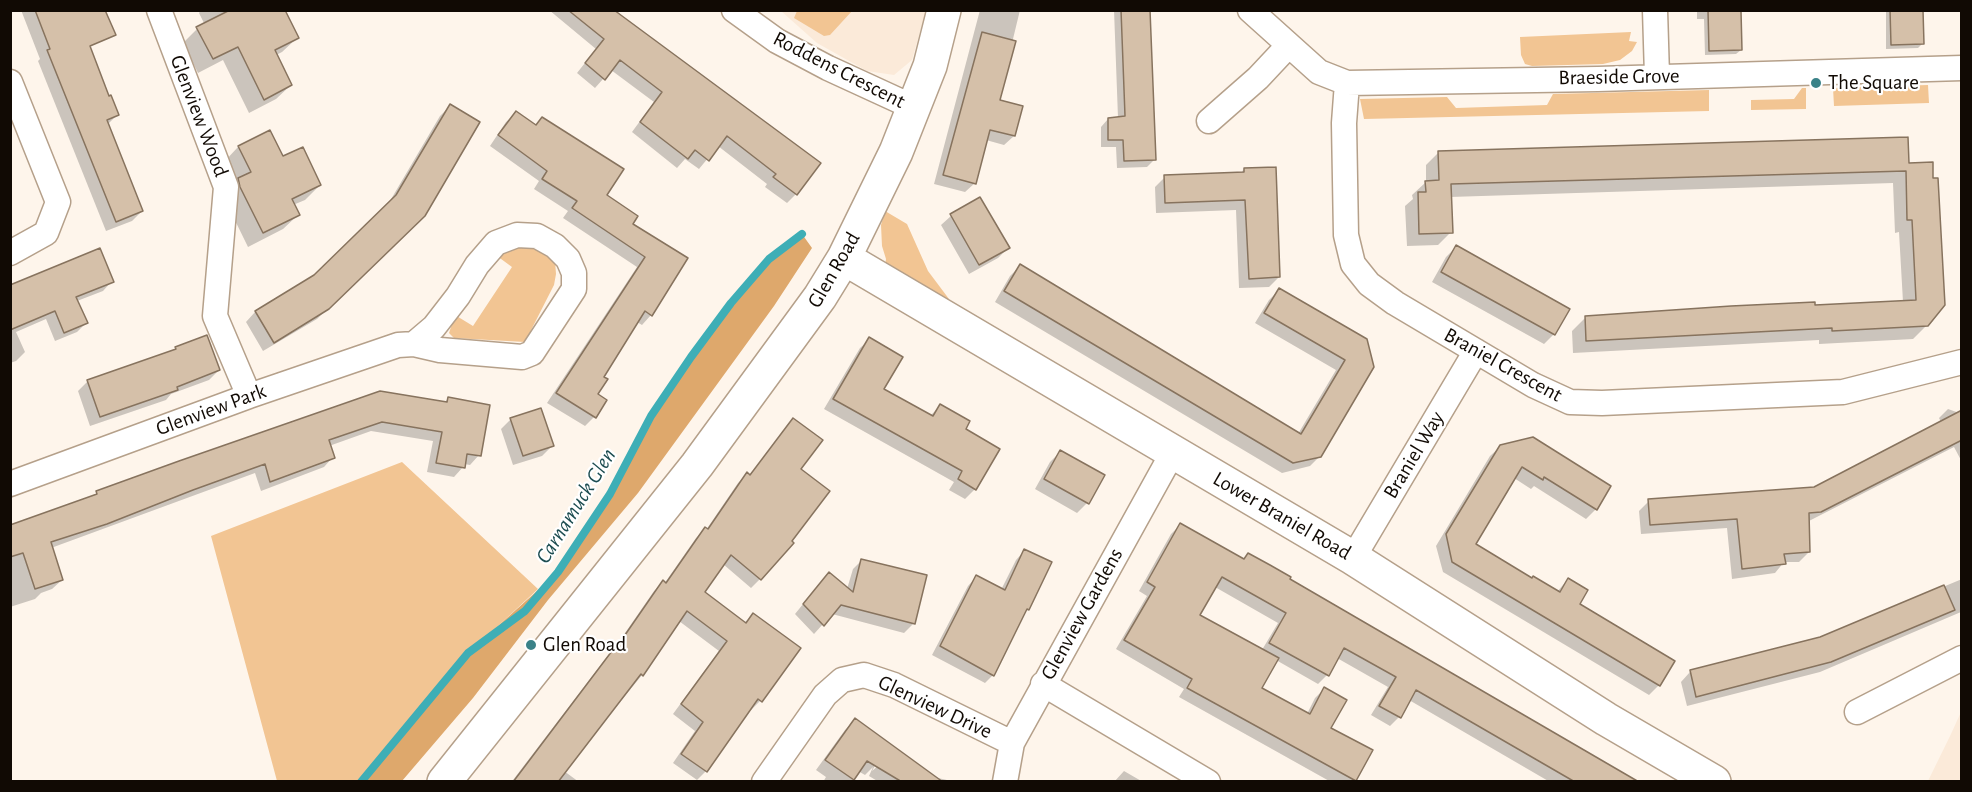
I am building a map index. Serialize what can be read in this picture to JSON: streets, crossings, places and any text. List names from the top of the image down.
{
  "streets": {
    "street": [
      "Roddens Crescent",
      "Braeside Grove",
      "Glenview Wood",
      "Glen Road",
      "Braniel Crescent",
      "Glenview Park",
      "Braniel Way",
      "Lower Braniel Road",
      "Glenview Gardens",
      "Glenview Drive"
    ]
  },
  "crossings": [
    ["Roddens Crescent", "Glen Road"],
    ["Braeside Grove", "Braniel Crescent"],
    ["Glenview Wood", "Glenview Park"],
    ["Glen Road", "Lower Braniel Road"],
    ["Braniel Crescent", "Braniel Way"],
    ["Braniel Way", "Lower Braniel Road"],
    ["Lower Braniel Road", "Glenview Gardens"],
    ["Glenview Gardens", "Glenview Drive"]
  ],
  "water": ["Carnamuck Glen"],
  "places": ["The Square", "Glen Road"]
}
